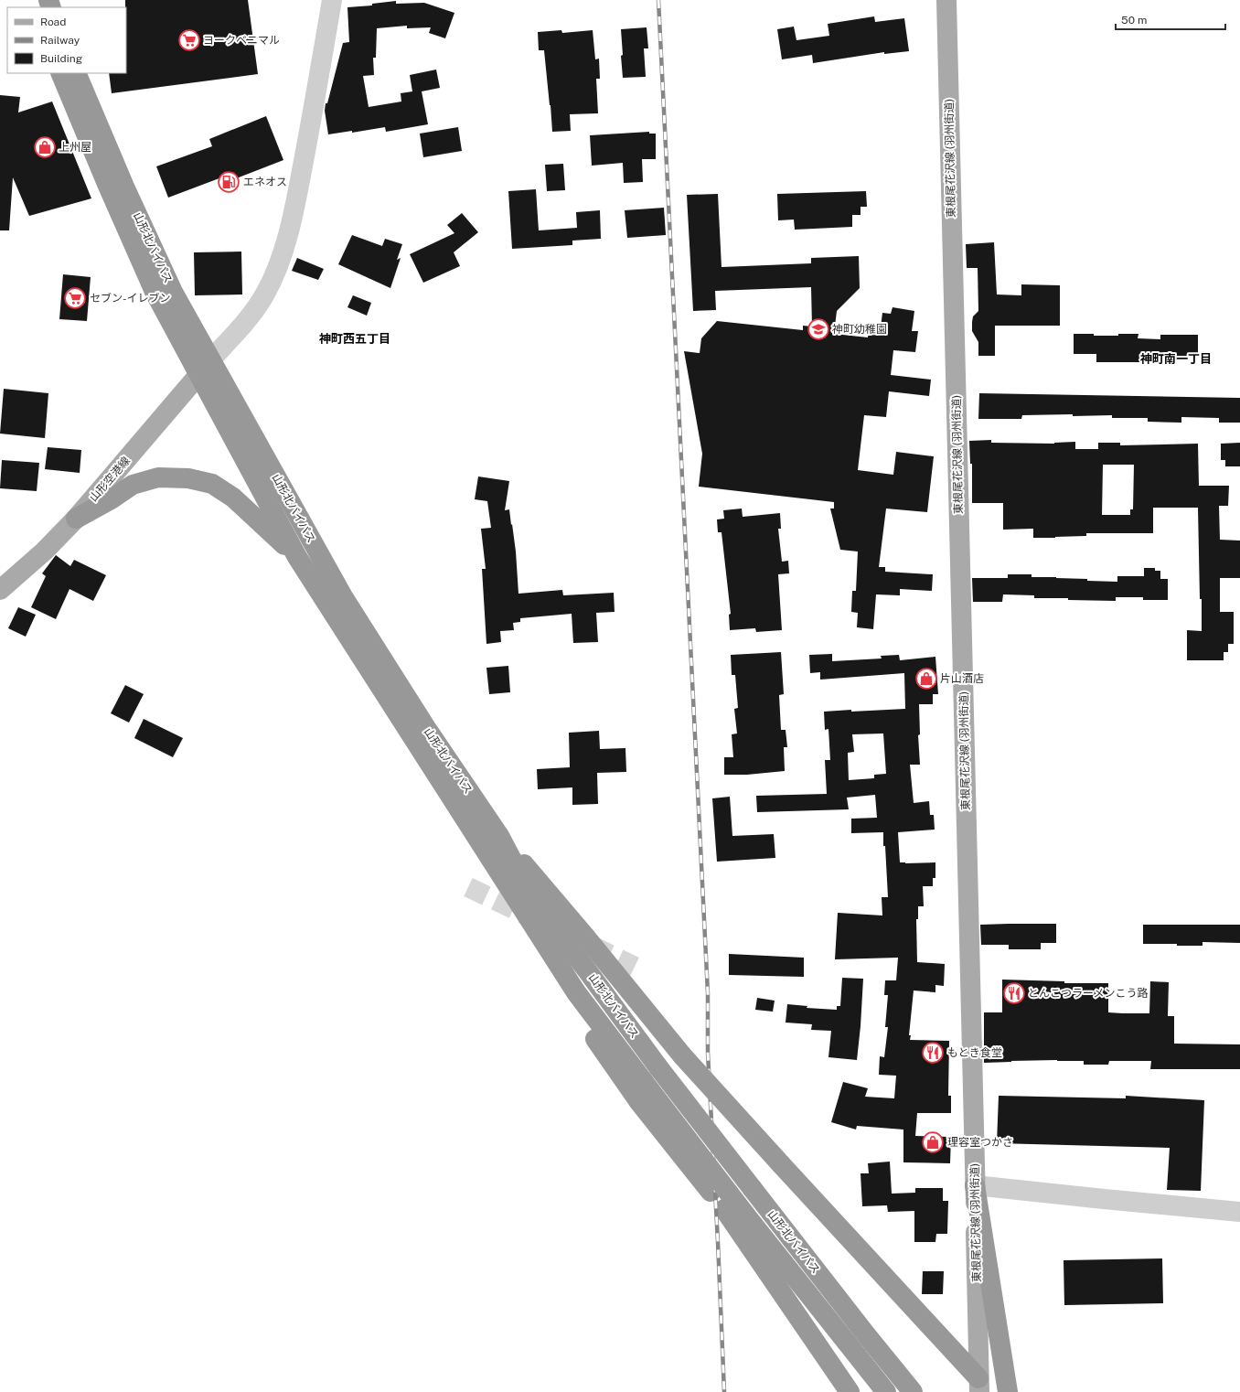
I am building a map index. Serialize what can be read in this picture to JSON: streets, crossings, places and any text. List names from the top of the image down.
{
  "streets": {
    "highway": ["山形北バイパス"],
    "main road": ["東根尾花沢線 (羽州街道)", "山形空港線"]
  },
  "crossings": [
    ["山形北バイパス", "山形空港線"]
  ],
  "districts": ["神町西五丁目", "神町南一丁目"],
  "places": {
    "supermarket": ["ヨークベニマル", "セブン-イレブン"],
    "shop": ["上州屋", "片山酒店", "理容室つかさ"],
    "fuel station": ["エネオス"],
    "school or university": ["神町幼稚園"],
    "restaurant": ["とんこつラーメンこう路", "もとき食堂"]
  },
  "legend": ["Road", "Railway", "Building"],
  "scale_bar": "50 m"
}
